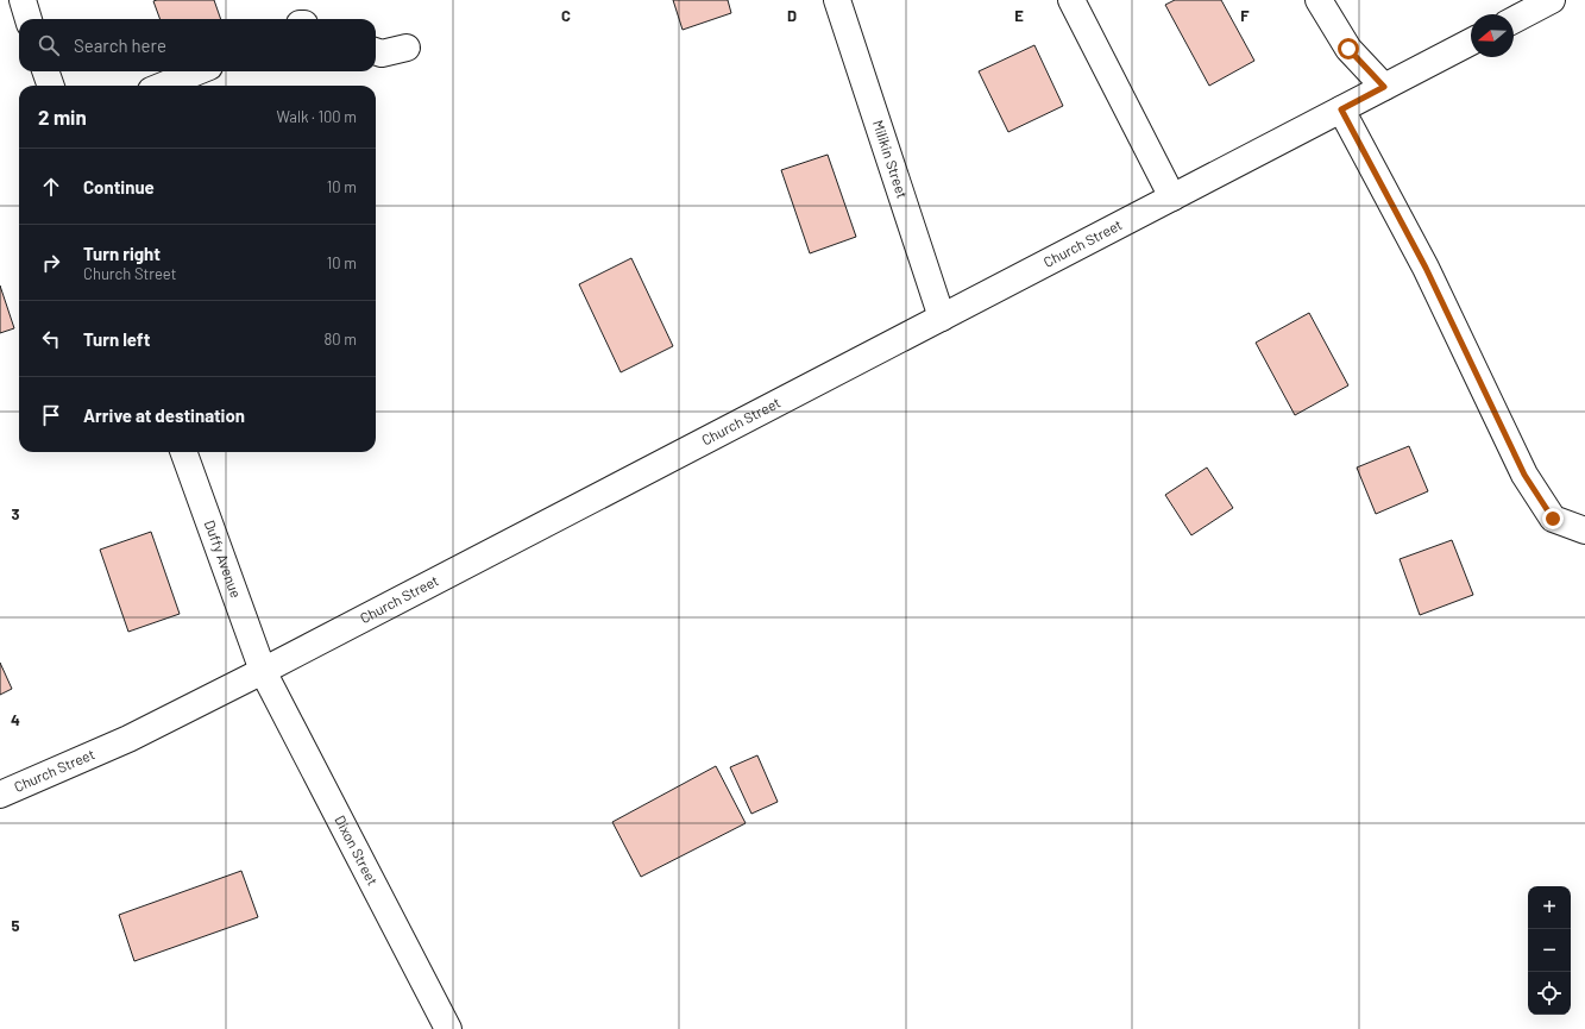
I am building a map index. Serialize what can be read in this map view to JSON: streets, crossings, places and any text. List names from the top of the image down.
{
  "streets": {
    "street": [
      "Milikin Street",
      "Church Street",
      "Duffy Avenue",
      "Dixon Street"
    ]
  },
  "crossings": [
    ["Milikin Street", "Church Street"],
    ["Church Street", "Duffy Avenue"],
    ["Church Street", "Dixon Street"],
    ["Duffy Avenue", "Dixon Street"]
  ],
  "north": "left",
  "page": {
    "search": "Search here",
    "heading": ["2 min", "Walk · 100 m"],
    "list": [
      ["Continue", "10 m"],
      ["Turn right", "Church Street", "10 m"],
      ["Turn left", "80 m"],
      "Arrive at destination"
    ],
    "map_buttons": ["+", "−"]
  },
  "grid": {
    "columns": [
      "C",
      "D",
      "E",
      "F"
    ],
    "rows": ["3", "4", "5"]
  }
}
